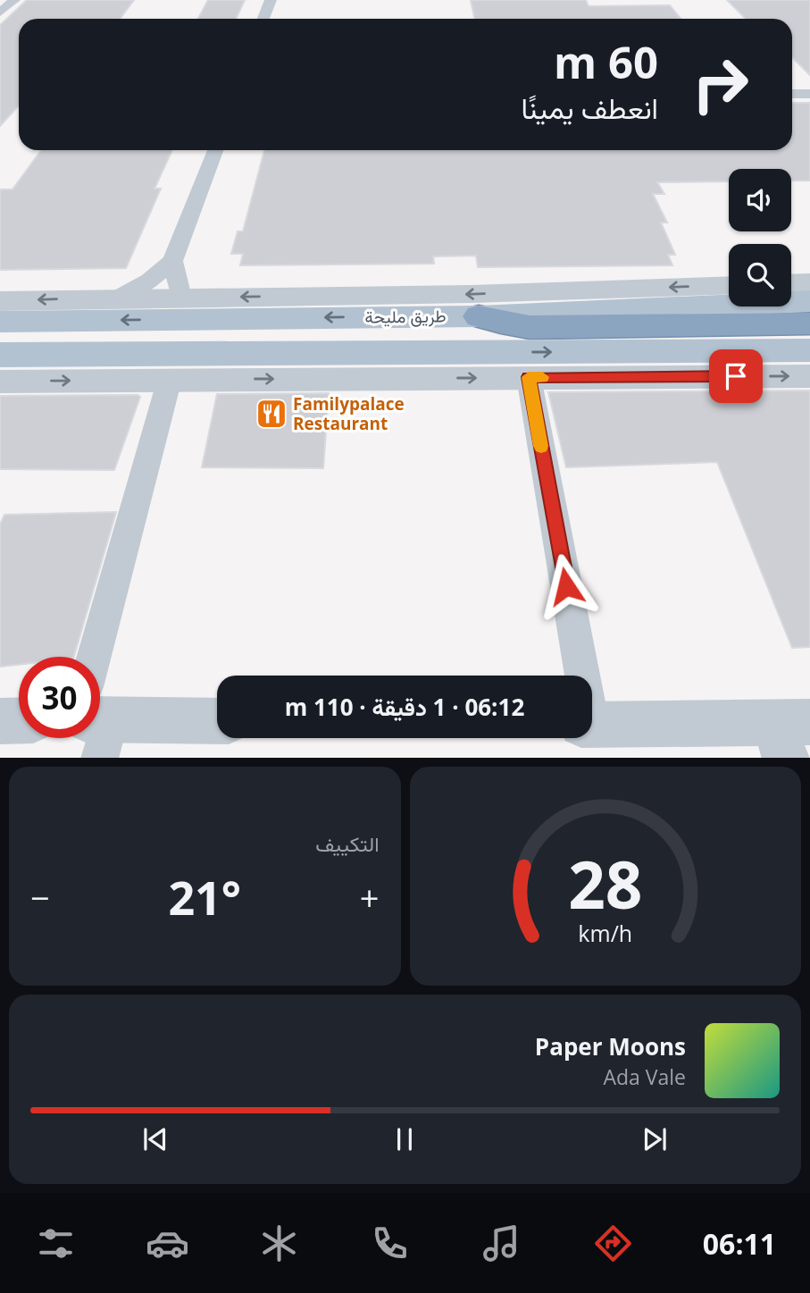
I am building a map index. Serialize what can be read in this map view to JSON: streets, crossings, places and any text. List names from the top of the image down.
{
  "streets": {
    "main road": ["طريق مليحة"]
  },
  "places": {
    "restaurant": ["Familypalace Restaurant"]
  },
  "page": {
    "turn": ["60 m", "انعطف يمينًا"],
    "limit": "30",
    "trip": "06:12 · 1 دقيقة · 110 m",
    "tile": "التكييف",
    "heat": ["−", "21°", "+"],
    "song": ["Paper Moons", "Ada Vale"],
    "tabs": "06:11",
    "gauge": ["28", "km/h"]
  }
}
